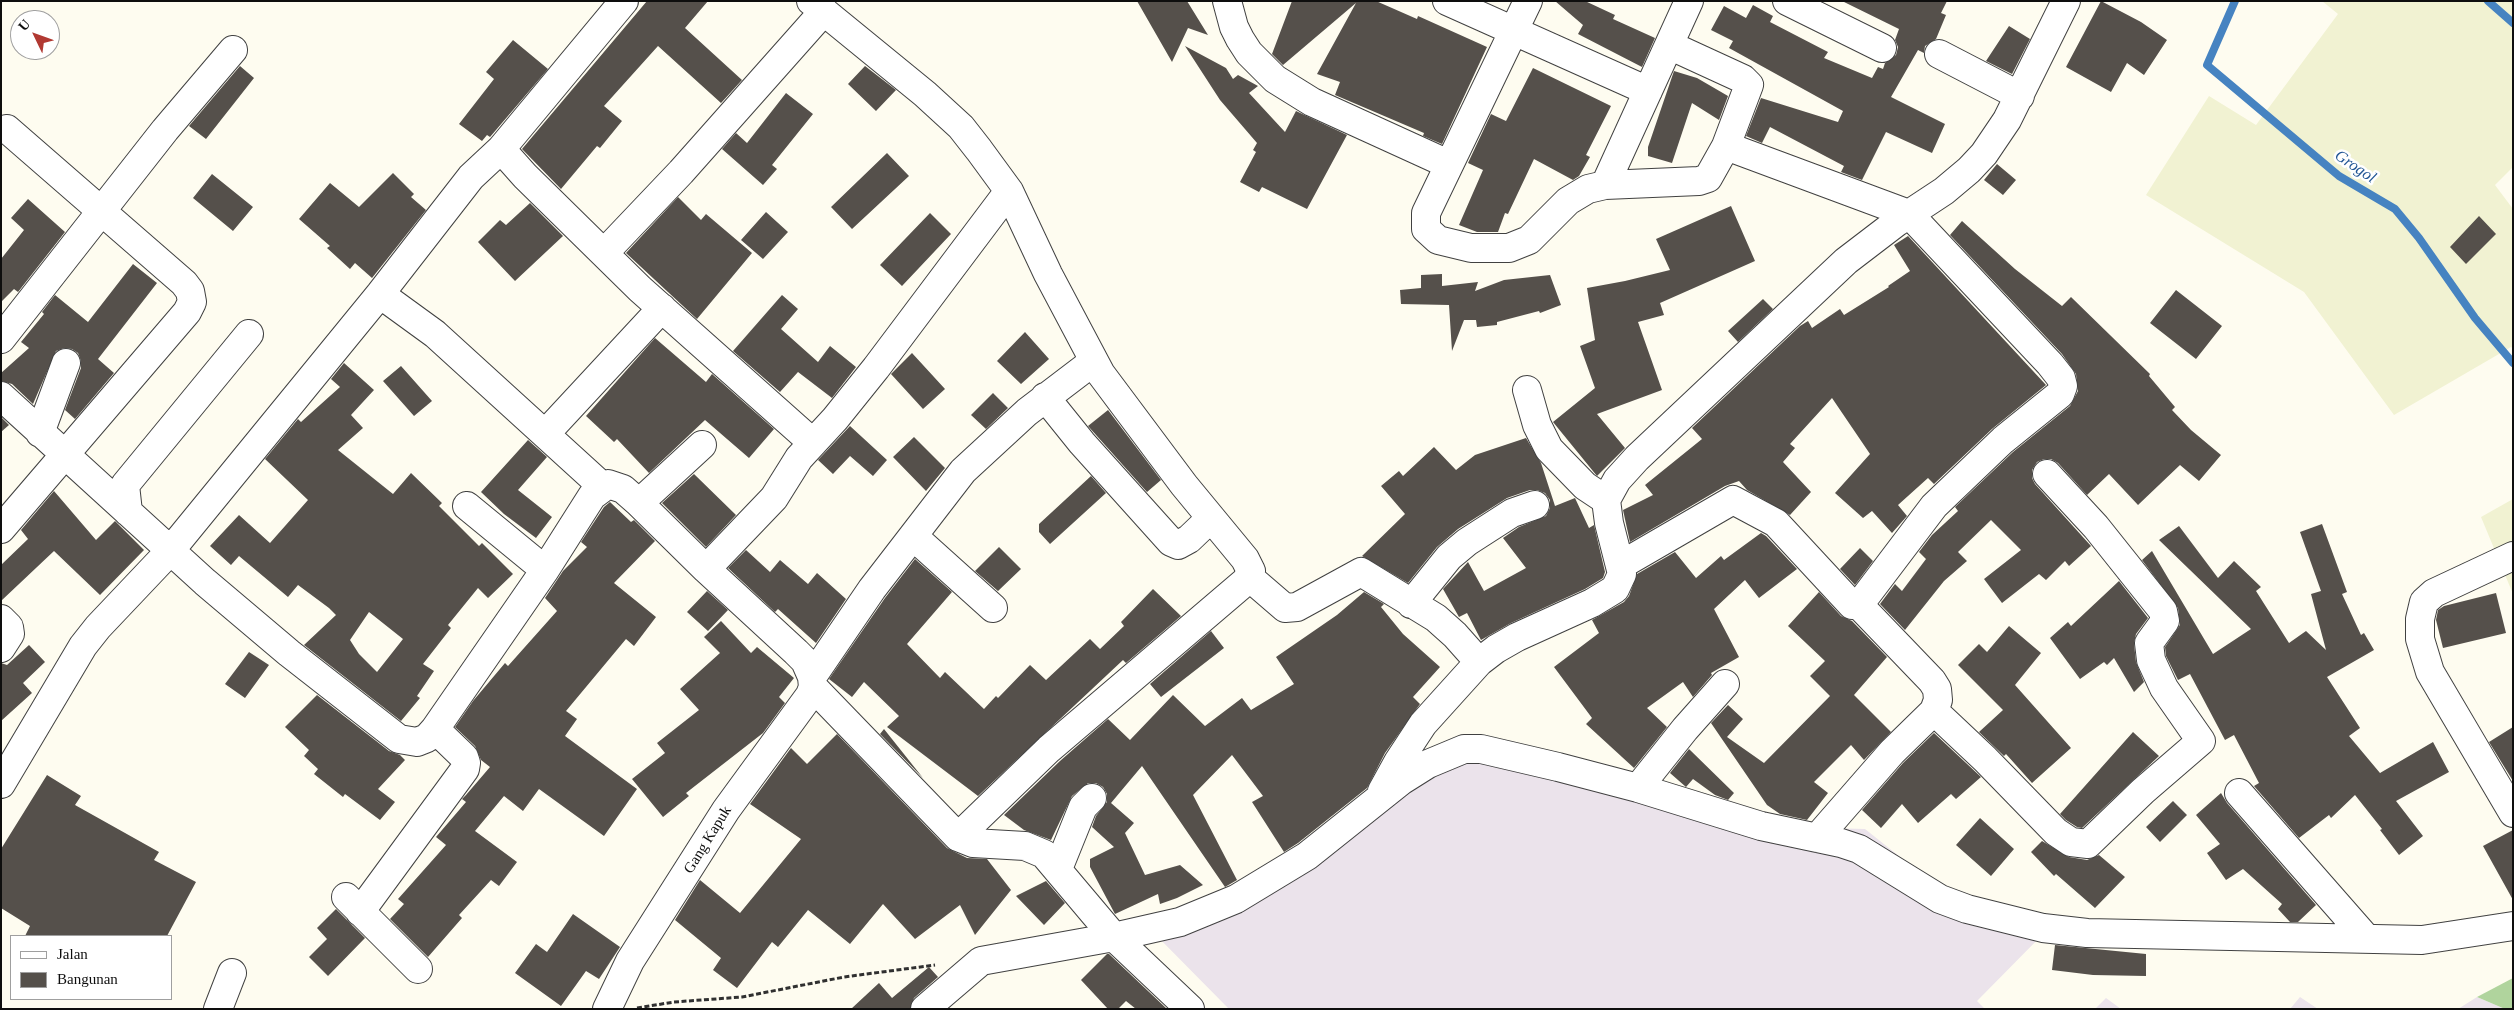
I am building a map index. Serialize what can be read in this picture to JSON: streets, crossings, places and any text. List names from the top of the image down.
{
  "streets": {
    "street": ["Gang Kapuk"]
  },
  "water": ["Grogol"],
  "legend": ["Jalan", "Bangunan"],
  "north": "top left"
}
